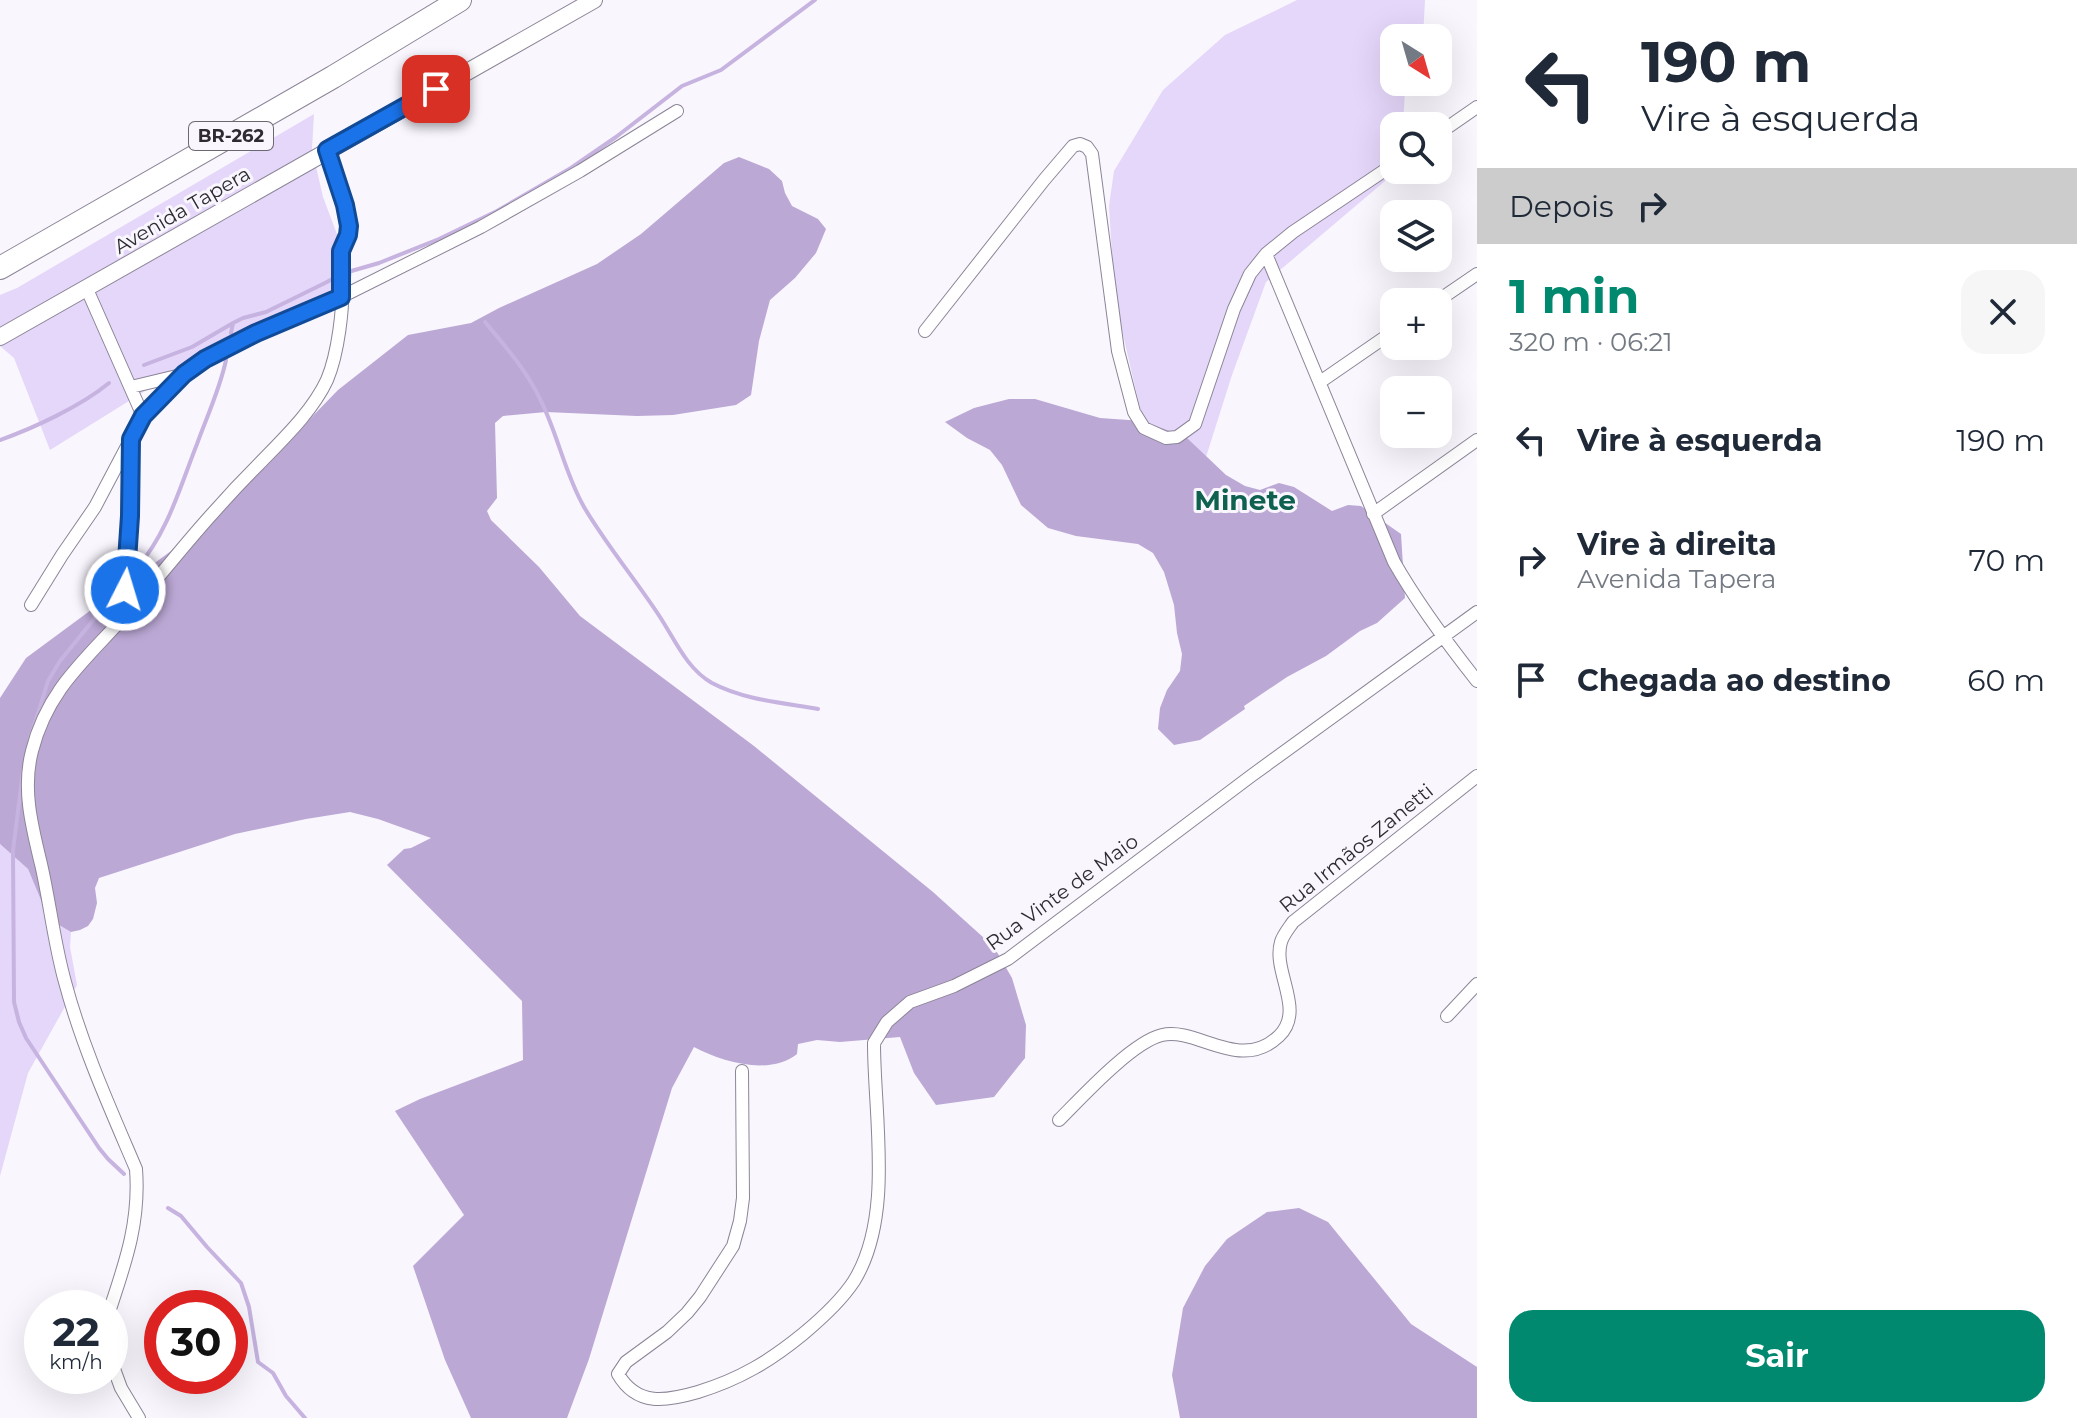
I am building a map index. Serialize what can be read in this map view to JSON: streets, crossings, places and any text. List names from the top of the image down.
{
  "streets": {
    "highway": ["BR-262"],
    "street": ["Avenida Tapera", "Rua Irmãos Zanetti", "Rua Vinte de Maio"]
  },
  "districts": ["Minete"],
  "north": "bottom right",
  "page": {
    "turn": ["190 m", "Vire à esquerda"],
    "map_buttons": ["+", "−"],
    "then": "Depois",
    "heading": ["1 min", "320 m · 06:21"],
    "list": [
      {
        "name": "Vire à esquerda",
        "value": "190 m"
      },
      {
        "name": "Vire à direita",
        "note": "Avenida Tapera",
        "value": "70 m"
      },
      {
        "name": "Chegada ao destino",
        "value": "60 m"
      }
    ],
    "speed": "22 km/h",
    "limit": "30",
    "buttons": "Sair"
  }
}
